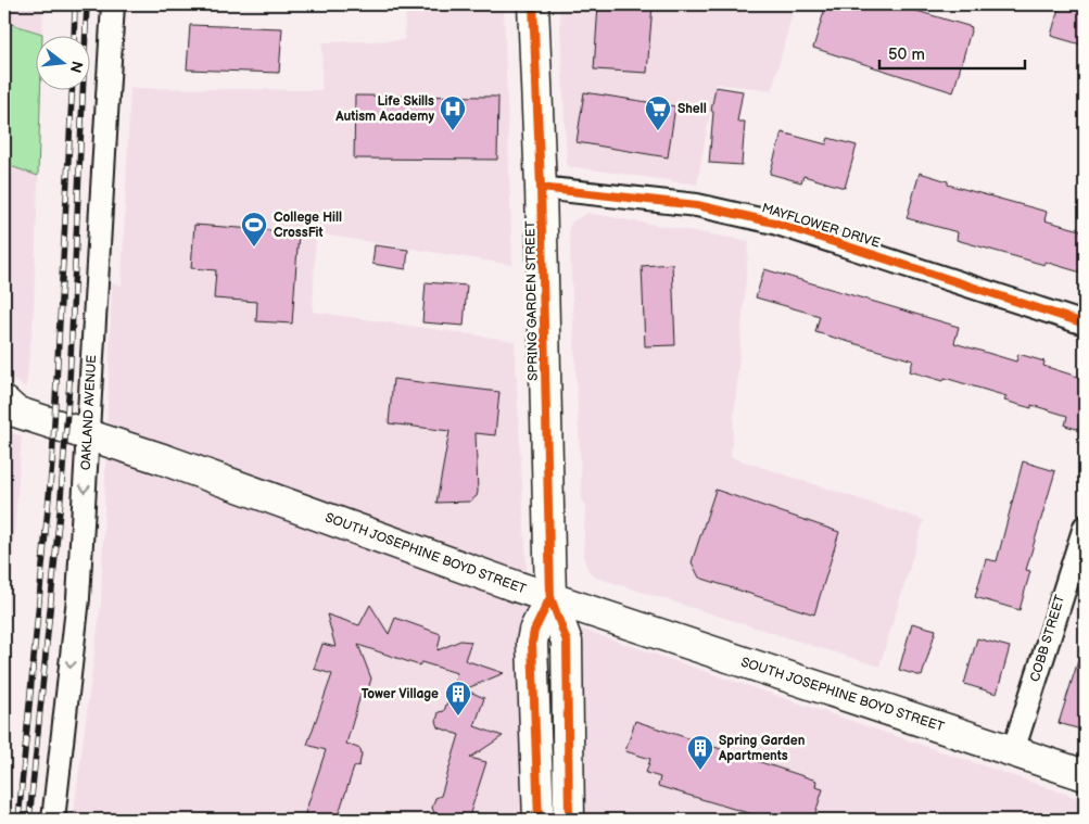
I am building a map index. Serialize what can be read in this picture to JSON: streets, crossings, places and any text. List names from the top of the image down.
{
  "streets": {
    "main road": ["SPRING GARDEN STREET", "SOUTH JOSEPHINE BOYD STREET"],
    "street": ["MAYFLOWER DRIVE", "OAKLAND AVENUE", "COBB STREET"]
  },
  "crossings": [
    ["MAYFLOWER DRIVE", "SPRING GARDEN STREET"],
    ["SPRING GARDEN STREET", "SOUTH JOSEPHINE BOYD STREET"],
    ["OAKLAND AVENUE", "SOUTH JOSEPHINE BOYD STREET"],
    ["SOUTH JOSEPHINE BOYD STREET", "COBB STREET"]
  ],
  "one_way": ["OAKLAND AVENUE"],
  "places": {
    "hospital": ["Life Skills Autism Academy"],
    "supermarket": ["Shell"],
    "sports": ["College Hill CrossFit"],
    "building": ["Tower Village", "Spring Garden Apartments"]
  },
  "scale_bar": "50 m",
  "north": "right"
}
